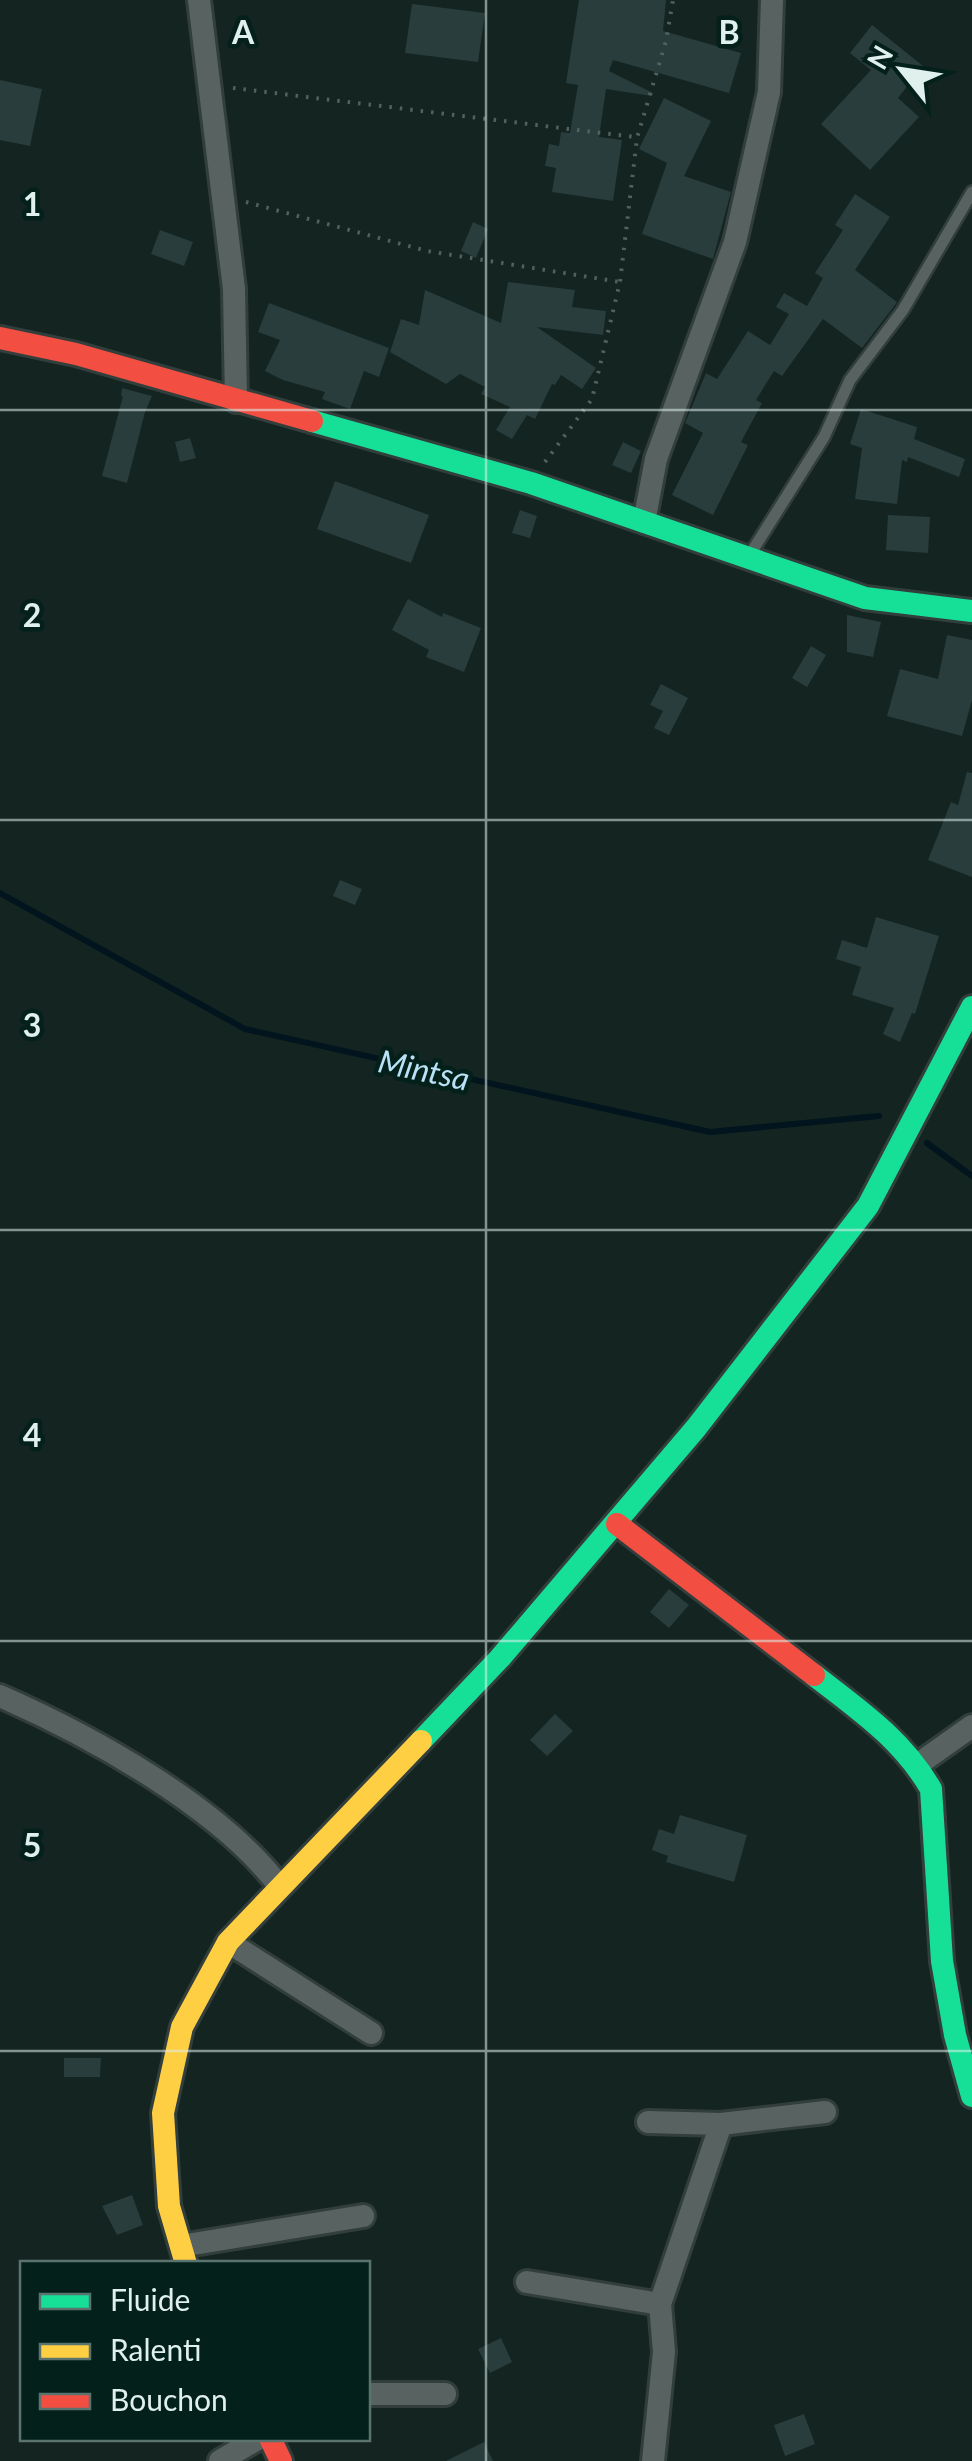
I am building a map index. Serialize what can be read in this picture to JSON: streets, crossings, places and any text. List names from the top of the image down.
{
  "water": ["Mintsa"],
  "legend": ["Fluide", "Ralenti", "Bouchon"],
  "north": "top left",
  "grid": {
    "columns": ["A", "B"],
    "rows": [
      "1",
      "2",
      "3",
      "4",
      "5"
    ]
  }
}
